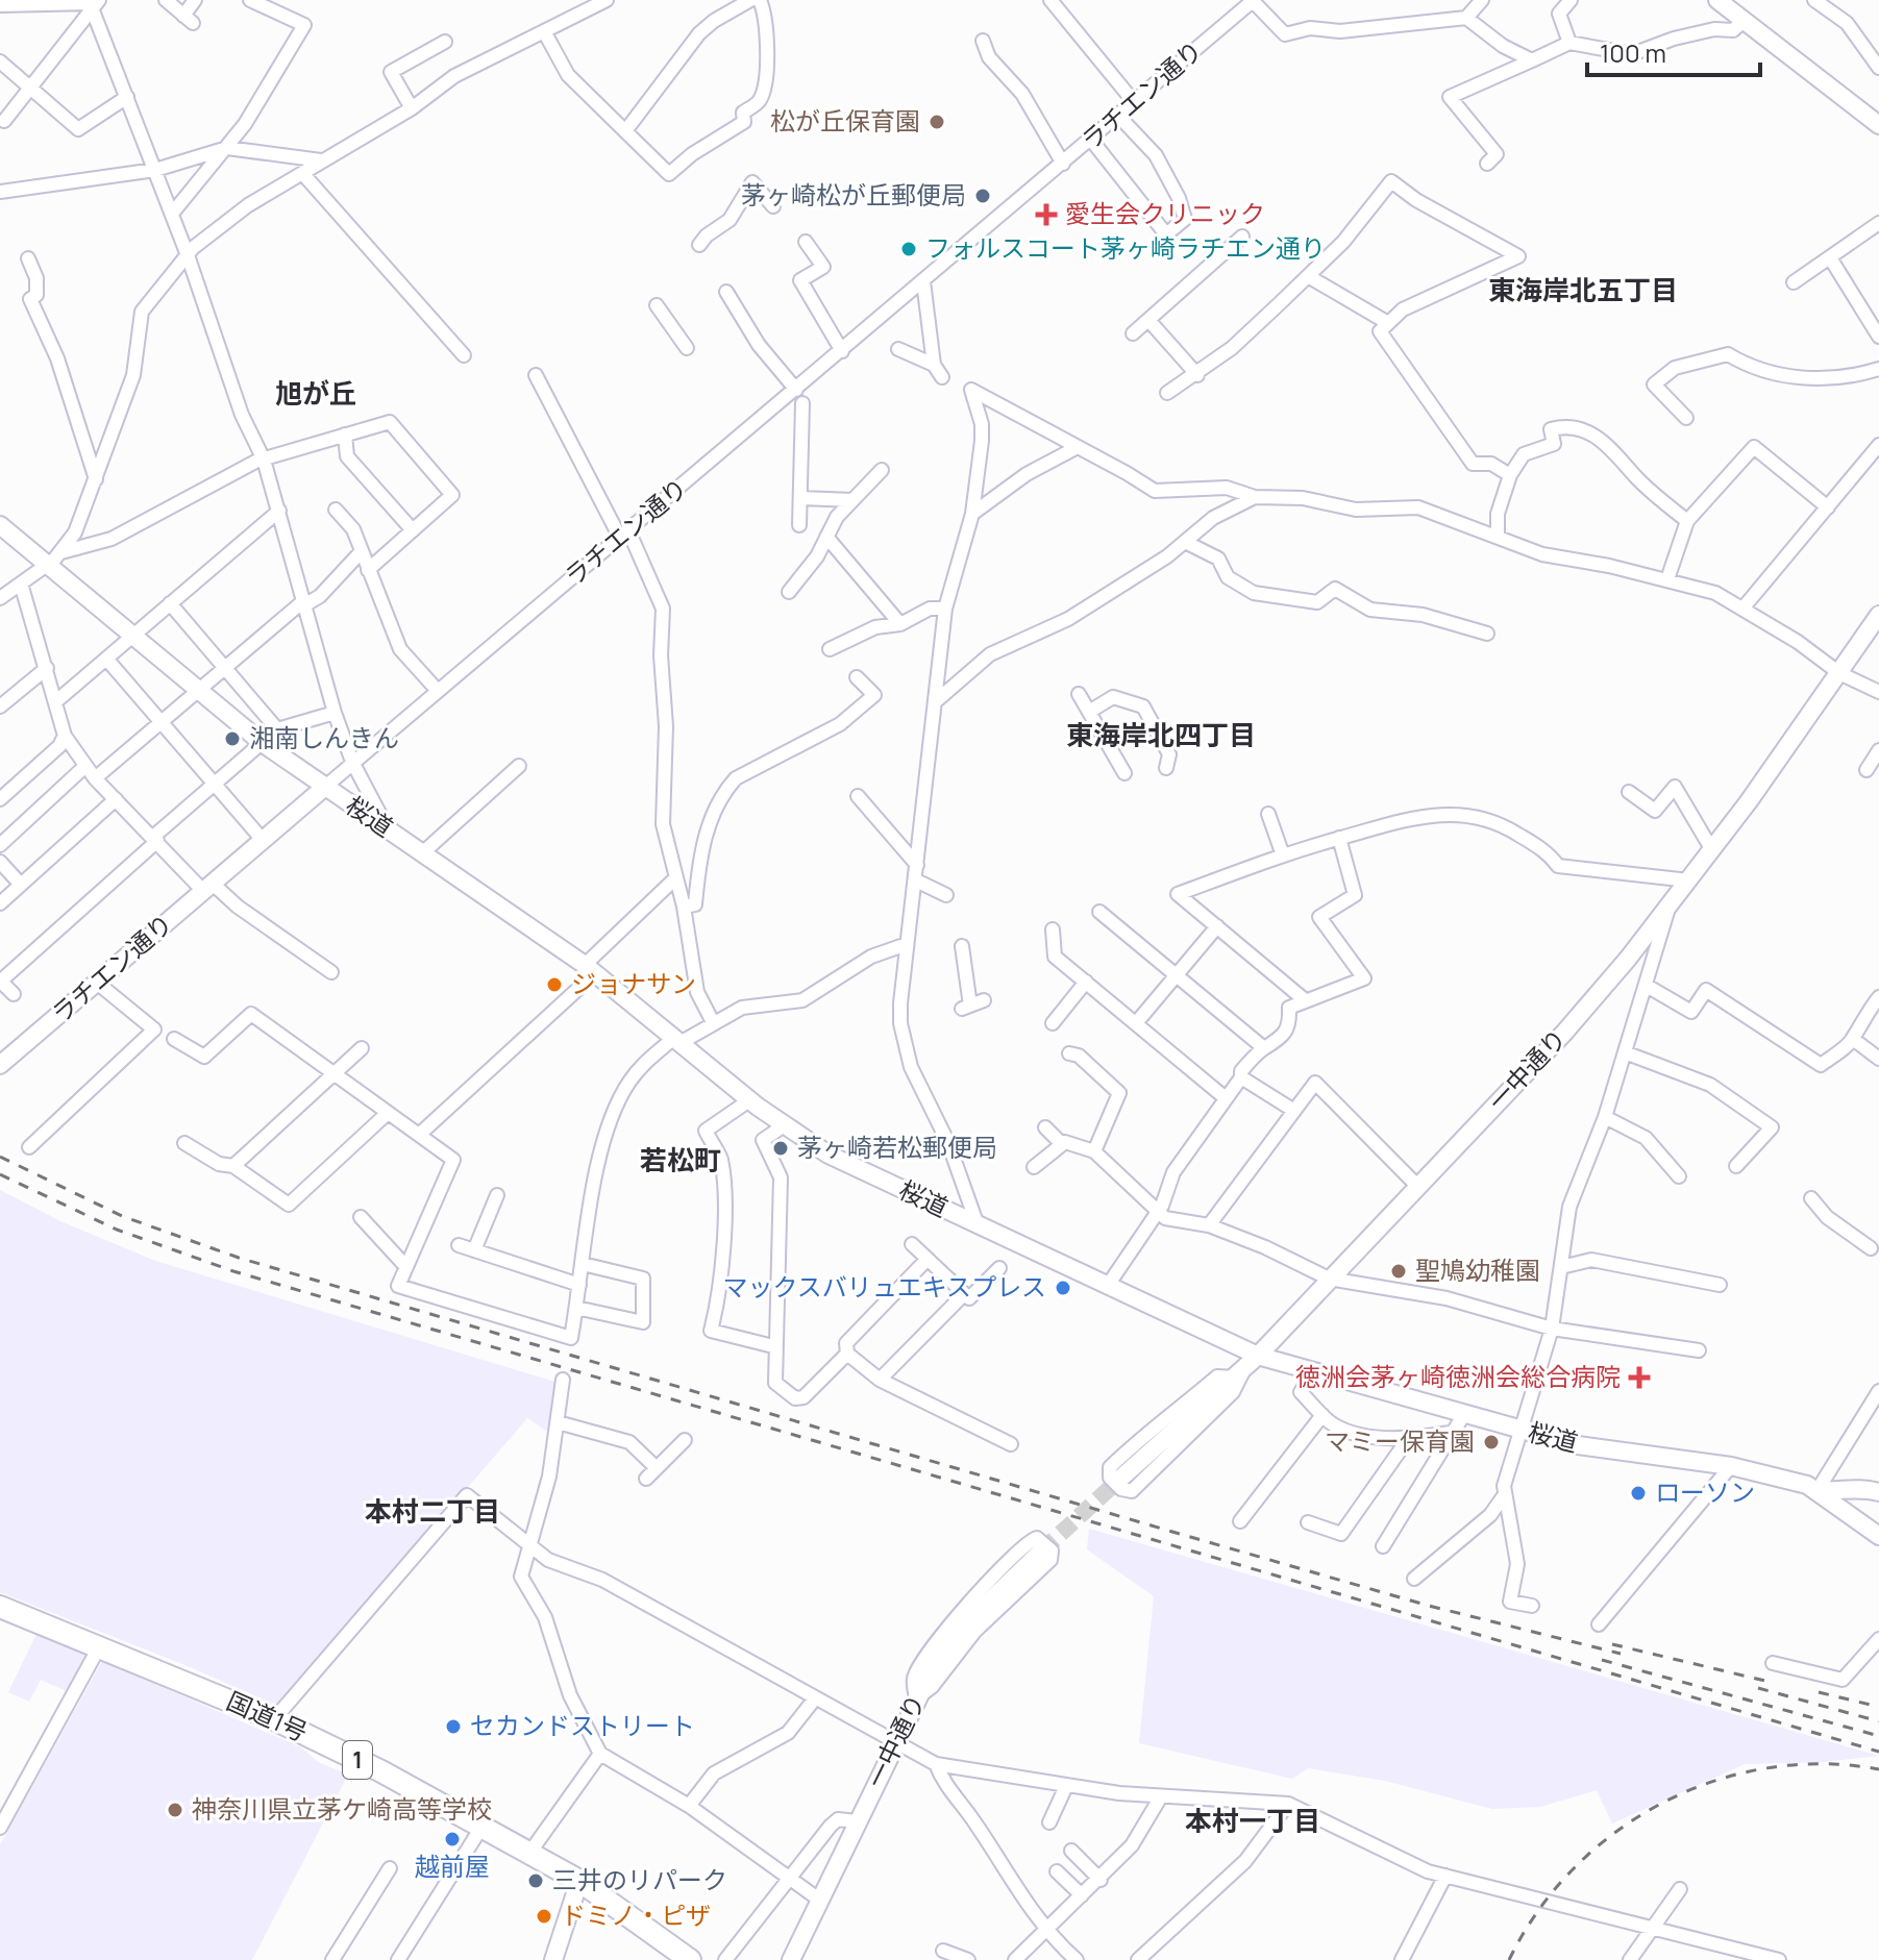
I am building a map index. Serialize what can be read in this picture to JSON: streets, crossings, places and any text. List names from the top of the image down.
{
  "streets": {
    "highway": ["国道1号", "1"],
    "street": ["ラチエン通り", "桜道", "一中通り"]
  },
  "crossings": [
    ["ラチエン通り", "桜道"],
    ["桜道", "一中通り"]
  ],
  "districts": [
    "東海岸北五丁目",
    "旭が丘",
    "東海岸北四丁目",
    "若松町",
    "本村二丁目",
    "本村一丁目"
  ],
  "places": {
    "other": [
      "松が丘保育園",
      "茅ヶ崎松が丘郵便局",
      "フォルスコート茅ヶ崎ラチエン通り",
      "湘南しんきん",
      "ジョナサン",
      "茅ヶ崎若松郵便局",
      "聖鳩幼稚園",
      "マックスバリュエキスプレス",
      "マミー保育園",
      "ローソン",
      "セカンドストリート",
      "神奈川県立茅ケ崎高等学校",
      "越前屋",
      "三井のリパーク",
      "ドミノ・ピザ"
    ],
    "health": ["愛生会クリニック", "徳洲会茅ヶ崎徳洲会総合病院"]
  },
  "scale_bar": "100 m"
}
